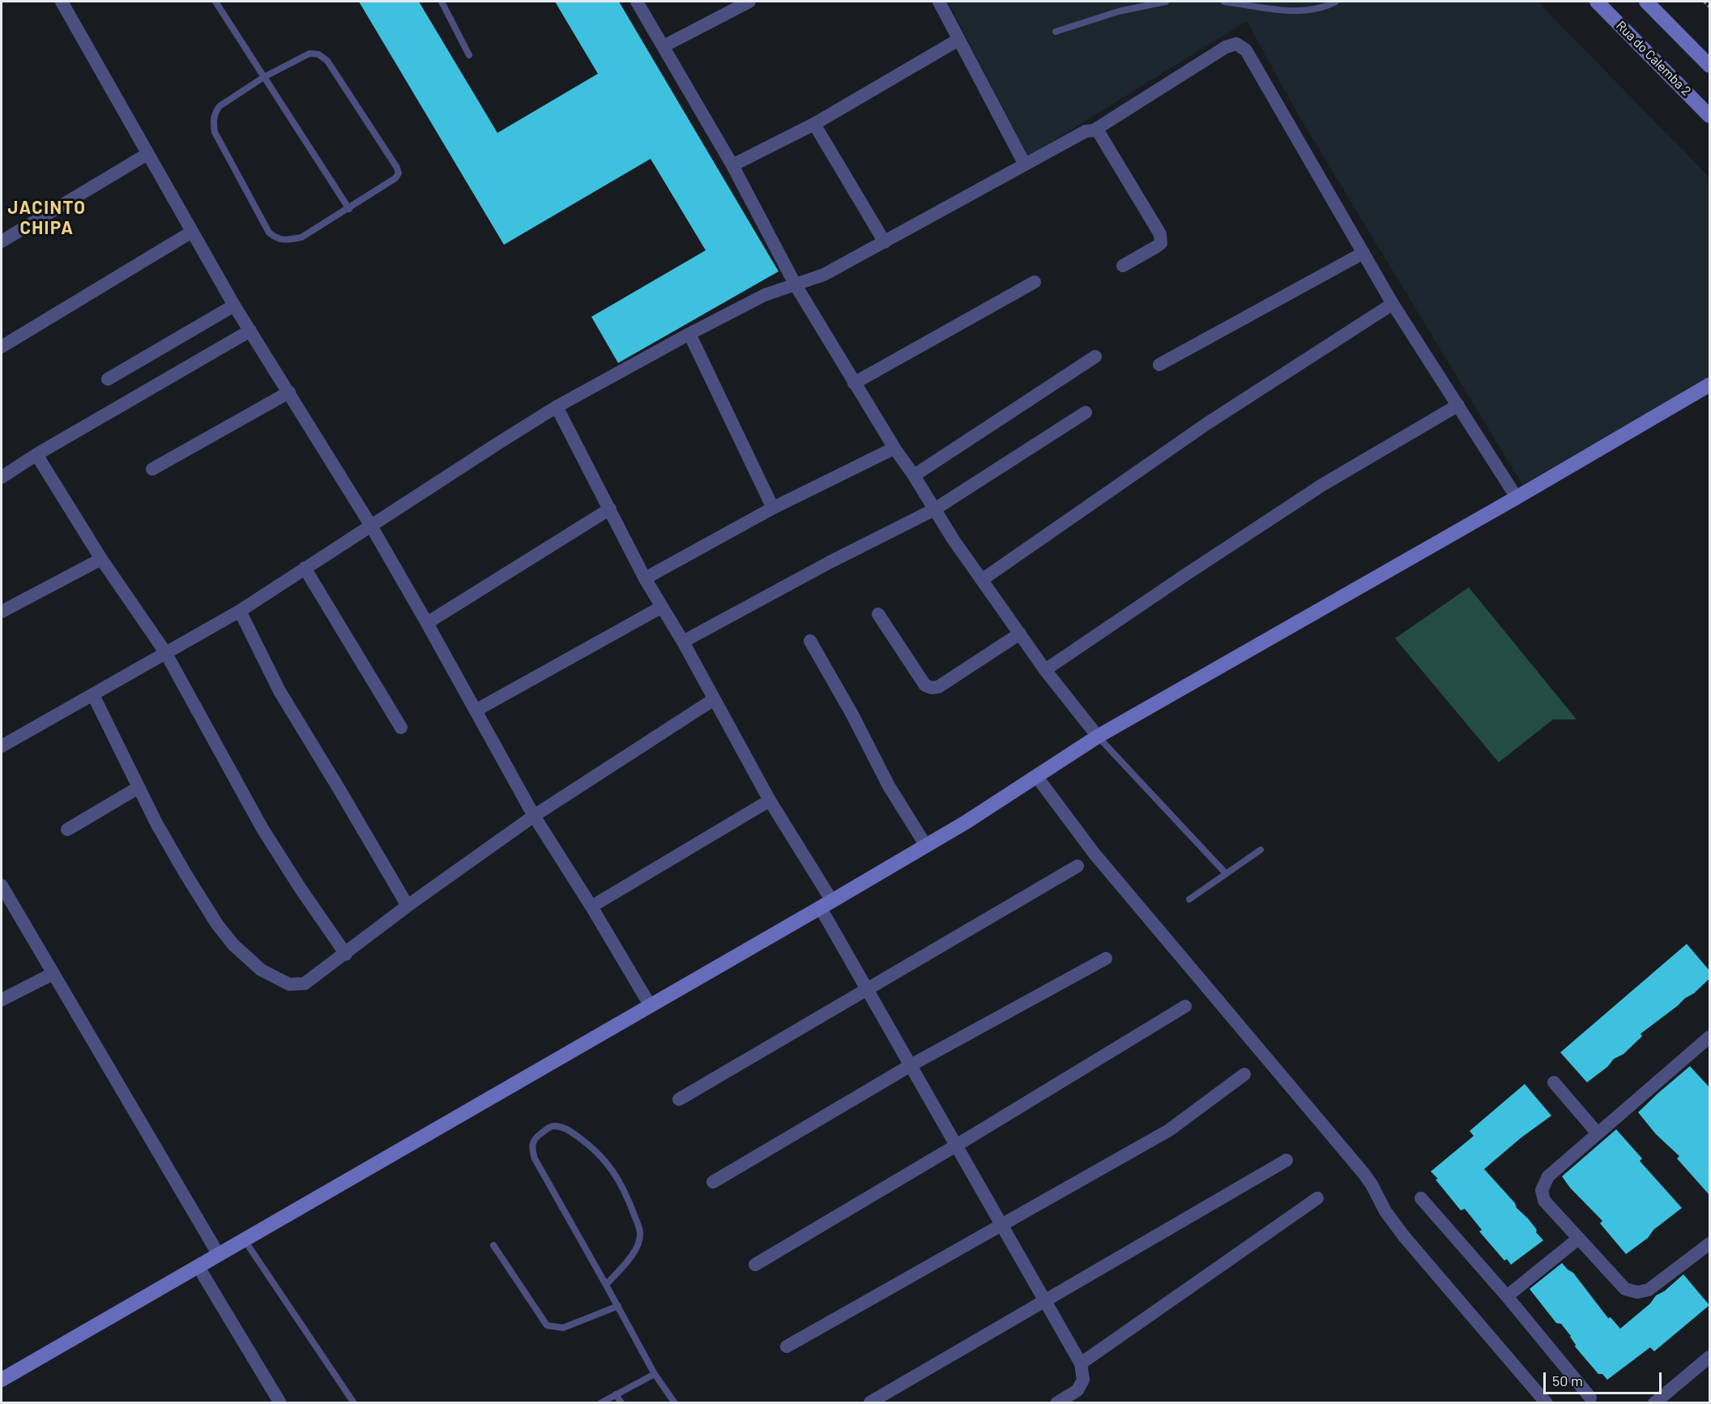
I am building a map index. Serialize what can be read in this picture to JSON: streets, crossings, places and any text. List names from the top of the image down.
{
  "streets": {
    "street": ["Rua do Calemba 2"]
  },
  "districts": ["JACINTO CHIPA"],
  "scale_bar": "50 m"
}
